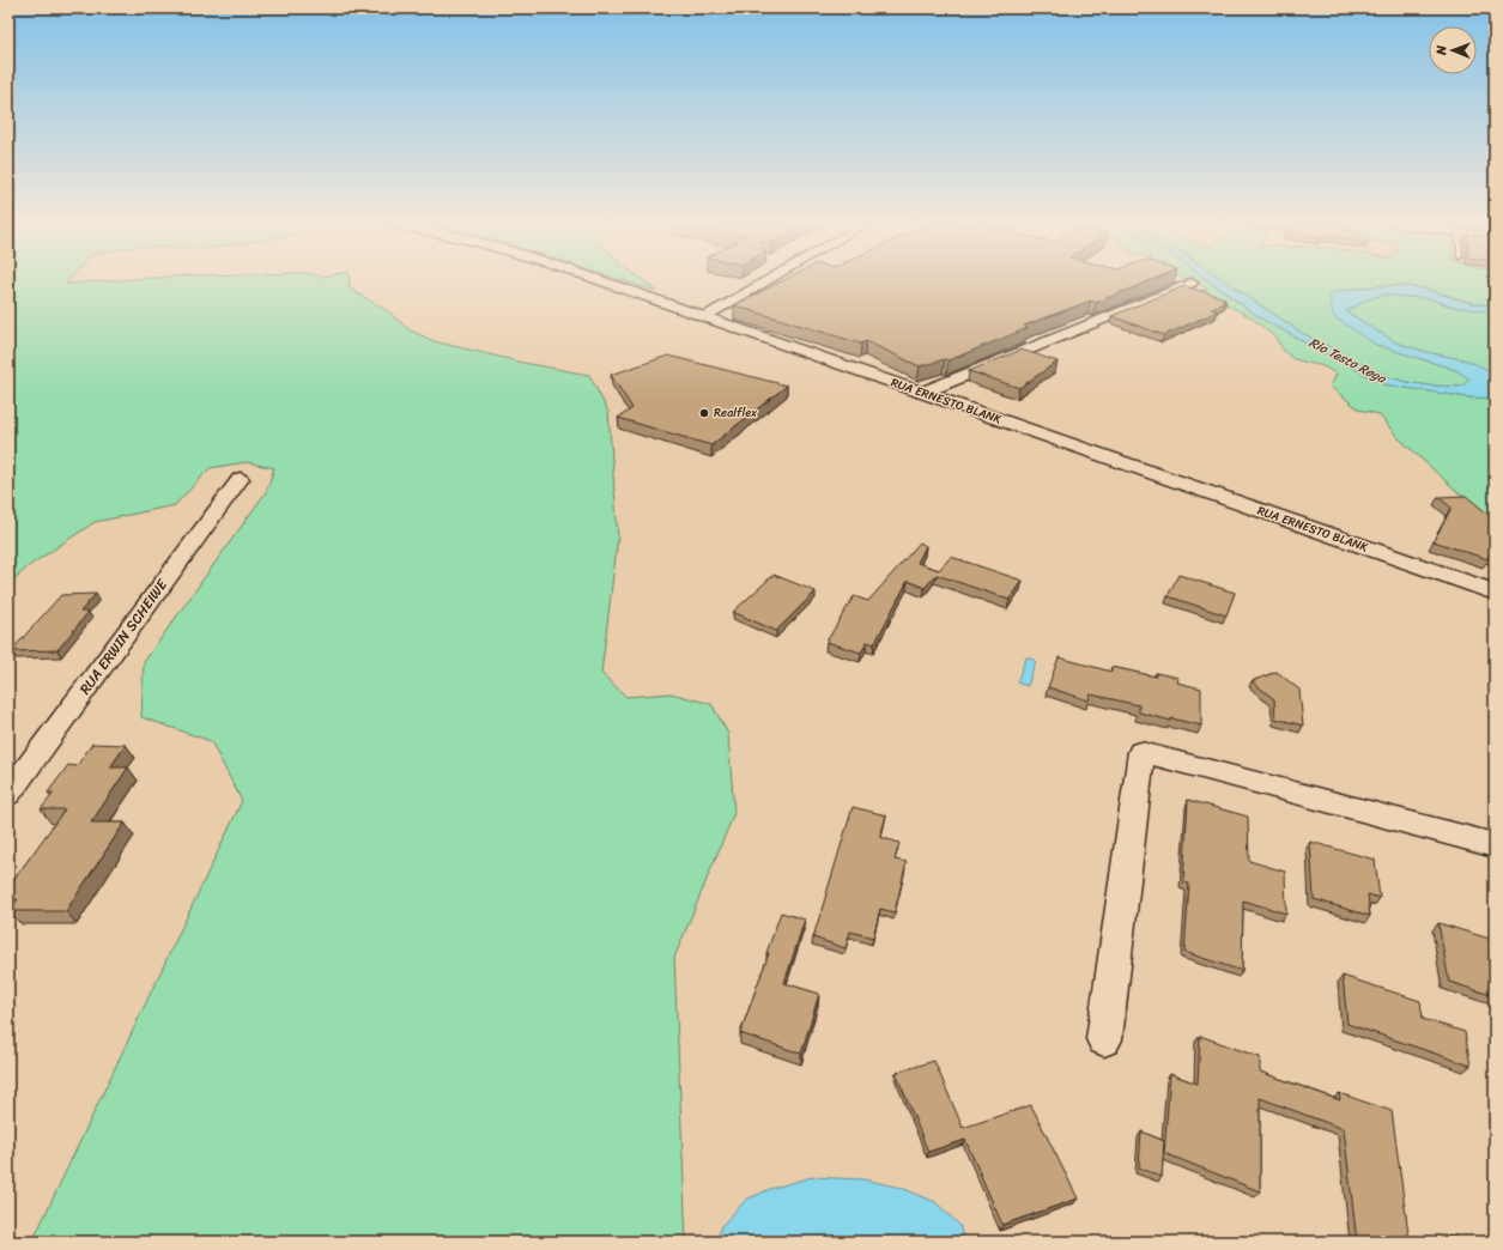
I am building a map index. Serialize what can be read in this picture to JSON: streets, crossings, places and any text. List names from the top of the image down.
{
  "streets": {
    "street": ["RUA ERNESTO BLANK", "RUA ERWIN SCHEIWE"]
  },
  "water": ["Rio Testo Rega"],
  "places": ["Realflex"],
  "north": "left"
}
